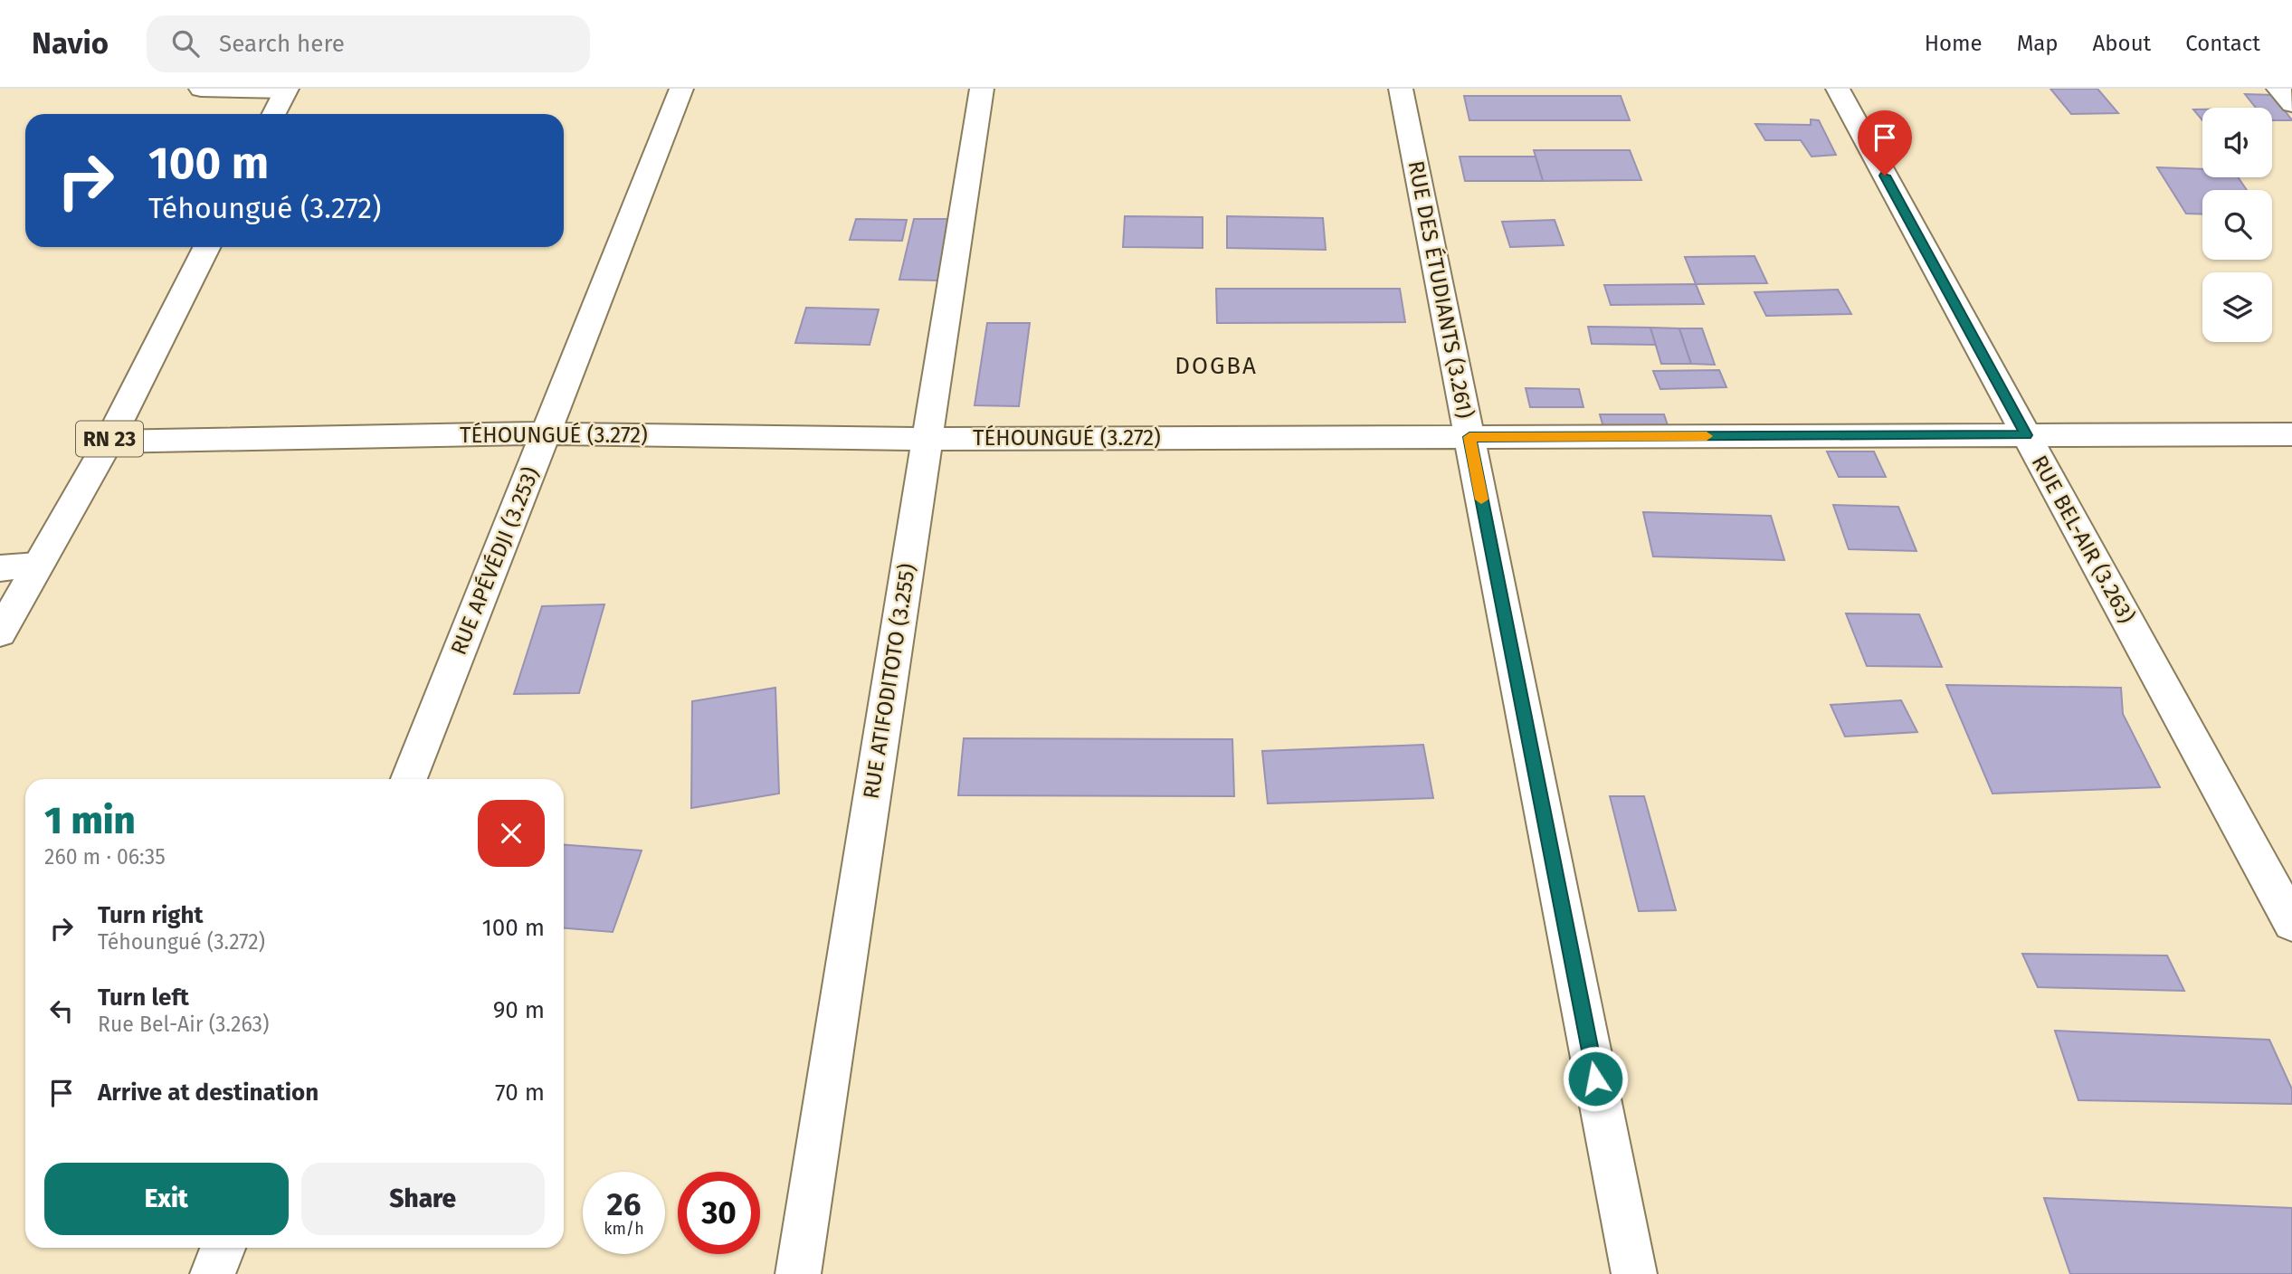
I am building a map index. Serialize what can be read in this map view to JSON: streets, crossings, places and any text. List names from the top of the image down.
{
  "streets": {
    "street": [
      "RUE DES ÉTUDIANTS (3.261)",
      "TÉHOUNGUÉ (3.272)",
      "RN 23",
      "RUE BEL-AIR (3.263)",
      "RUE APÉVÉDJI (3.253)",
      "RUE ATIFODITOTO (3.255)"
    ]
  },
  "crossings": [
    ["RUE DES ÉTUDIANTS (3.261)", "TÉHOUNGUÉ (3.272)"],
    ["TÉHOUNGUÉ (3.272)", "RN 23"],
    ["TÉHOUNGUÉ (3.272)", "RUE BEL-AIR (3.263)"],
    ["TÉHOUNGUÉ (3.272)", "RUE APÉVÉDJI (3.253)"],
    ["TÉHOUNGUÉ (3.272)", "RUE ATIFODITOTO (3.255)"]
  ],
  "districts": ["DOGBA"],
  "page": {
    "header": "Navio",
    "search": "Search here",
    "nav": [
      "Home",
      "Map",
      "About",
      "Contact"
    ],
    "turn": ["100 m", "Téhoungué (3.272)"],
    "heading": ["1 min", "260 m · 06:35"],
    "list": [
      {
        "name": "Turn right",
        "note": "Téhoungué (3.272)",
        "value": "100 m"
      },
      {
        "name": "Turn left",
        "note": "Rue Bel-Air (3.263)",
        "value": "90 m"
      },
      {
        "name": "Arrive at destination",
        "value": "70 m"
      }
    ],
    "buttons": ["Exit", "Share"],
    "speed": "26 km/h",
    "limit": "30"
  }
}
